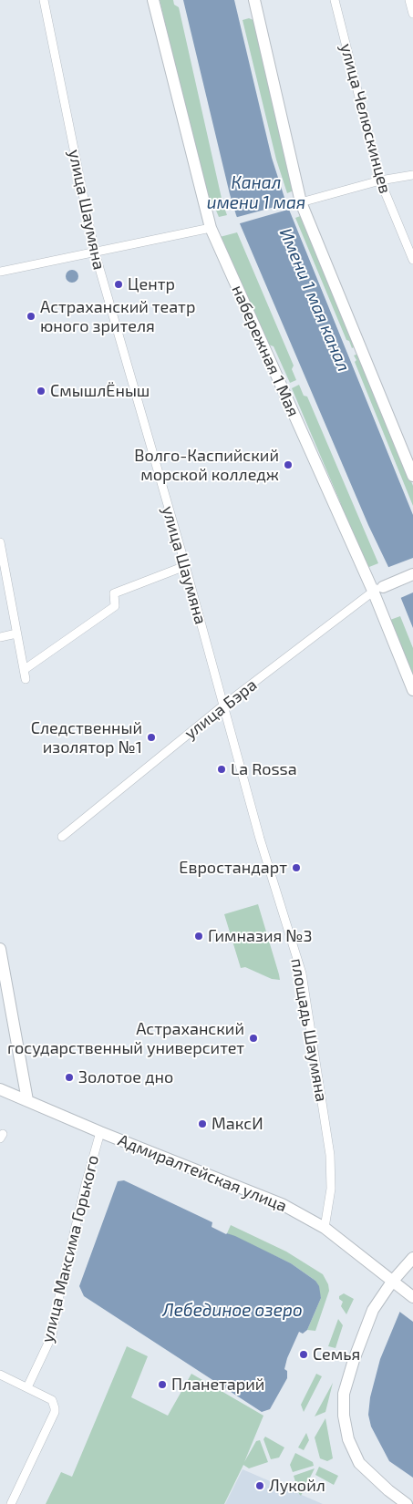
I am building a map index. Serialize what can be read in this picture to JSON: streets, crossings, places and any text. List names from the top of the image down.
{
  "streets": {
    "main road": ["набережная 1 Мая", "Адмиралтейская улица"],
    "street": [
      "улица Челюскинцев",
      "улица Шаумяна",
      "улица Бэра",
      "площадь Шаумяна",
      "улица Максима Горького"
    ]
  },
  "crossings": [
    ["улица Шаумяна", "улица Бэра"],
    ["улица Шаумяна", "площадь Шаумяна"],
    ["набережная 1 Мая", "улица Бэра"],
    ["улица Бэра", "площадь Шаумяна"],
    ["площадь Шаумяна", "Адмиралтейская улица"],
    ["Адмиралтейская улица", "улица Максима Горького"]
  ],
  "water": ["Канал имени 1 мая", "Имени 1 мая канал", "Лебединое озеро"],
  "places": [
    "Центр",
    "Астраханский театр юного зрителя",
    "СмышлЁныш",
    "Волго-Каспийский морской колледж",
    "Следственный изолятор №1",
    "La Rossa",
    "Евроcтандарт",
    "Гимназия №3",
    "Астраханский государственный университет",
    "Золотое дно",
    "МаксИ",
    "Семья",
    "Планетарий",
    "Лукойл"
  ]
}
